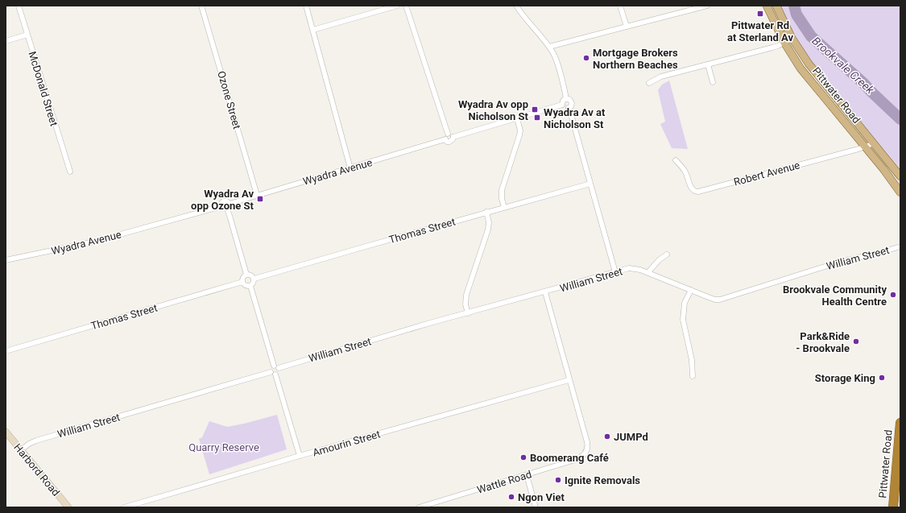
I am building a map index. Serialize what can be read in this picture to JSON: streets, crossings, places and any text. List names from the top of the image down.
{
  "streets": {
    "highway": ["Pittwater Road"],
    "main road": ["Harbord Road"],
    "street": [
      "McDonald Street",
      "Ozone Street",
      "Wyadra Avenue",
      "Robert Avenue",
      "Thomas Street",
      "William Street",
      "Amourin Street",
      "Wattle Road"
    ]
  },
  "crossings": [
    ["Pittwater Road", "Robert Avenue"],
    ["Ozone Street", "Wyadra Avenue"],
    ["William Street", "Harbord Road"],
    ["Amourin Street", "Wattle Road"]
  ],
  "water": ["Brookvale Creek"],
  "parks": ["Quarry Reserve"],
  "places": {
    "transit": [
      "Pittwater Rd at Sterland Av",
      "Wyadra Av opp Nicholson St",
      "Wyadra Av at Nicholson St",
      "Wyadra Av opp Ozone St"
    ],
    "other": [
      "Mortgage Brokers Northern Beaches",
      "Brookvale Community Health Centre",
      "Park&Ride - Brookvale",
      "Storage King",
      "JUMPd",
      "Boomerang Café",
      "Ignite Removals",
      "Ngon Viet"
    ]
  }
}
